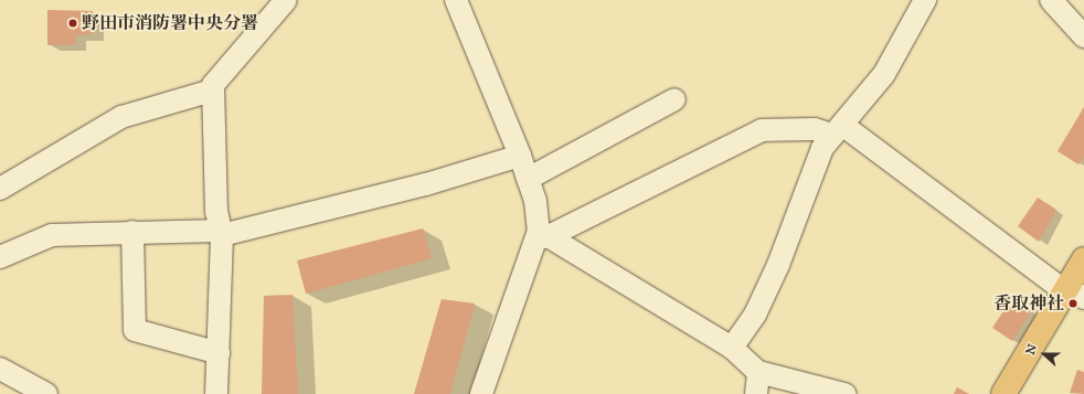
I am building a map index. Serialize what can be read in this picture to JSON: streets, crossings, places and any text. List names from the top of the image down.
{
  "places": ["野田市消防署中央分署", "香取神社"],
  "north": "left"
}
